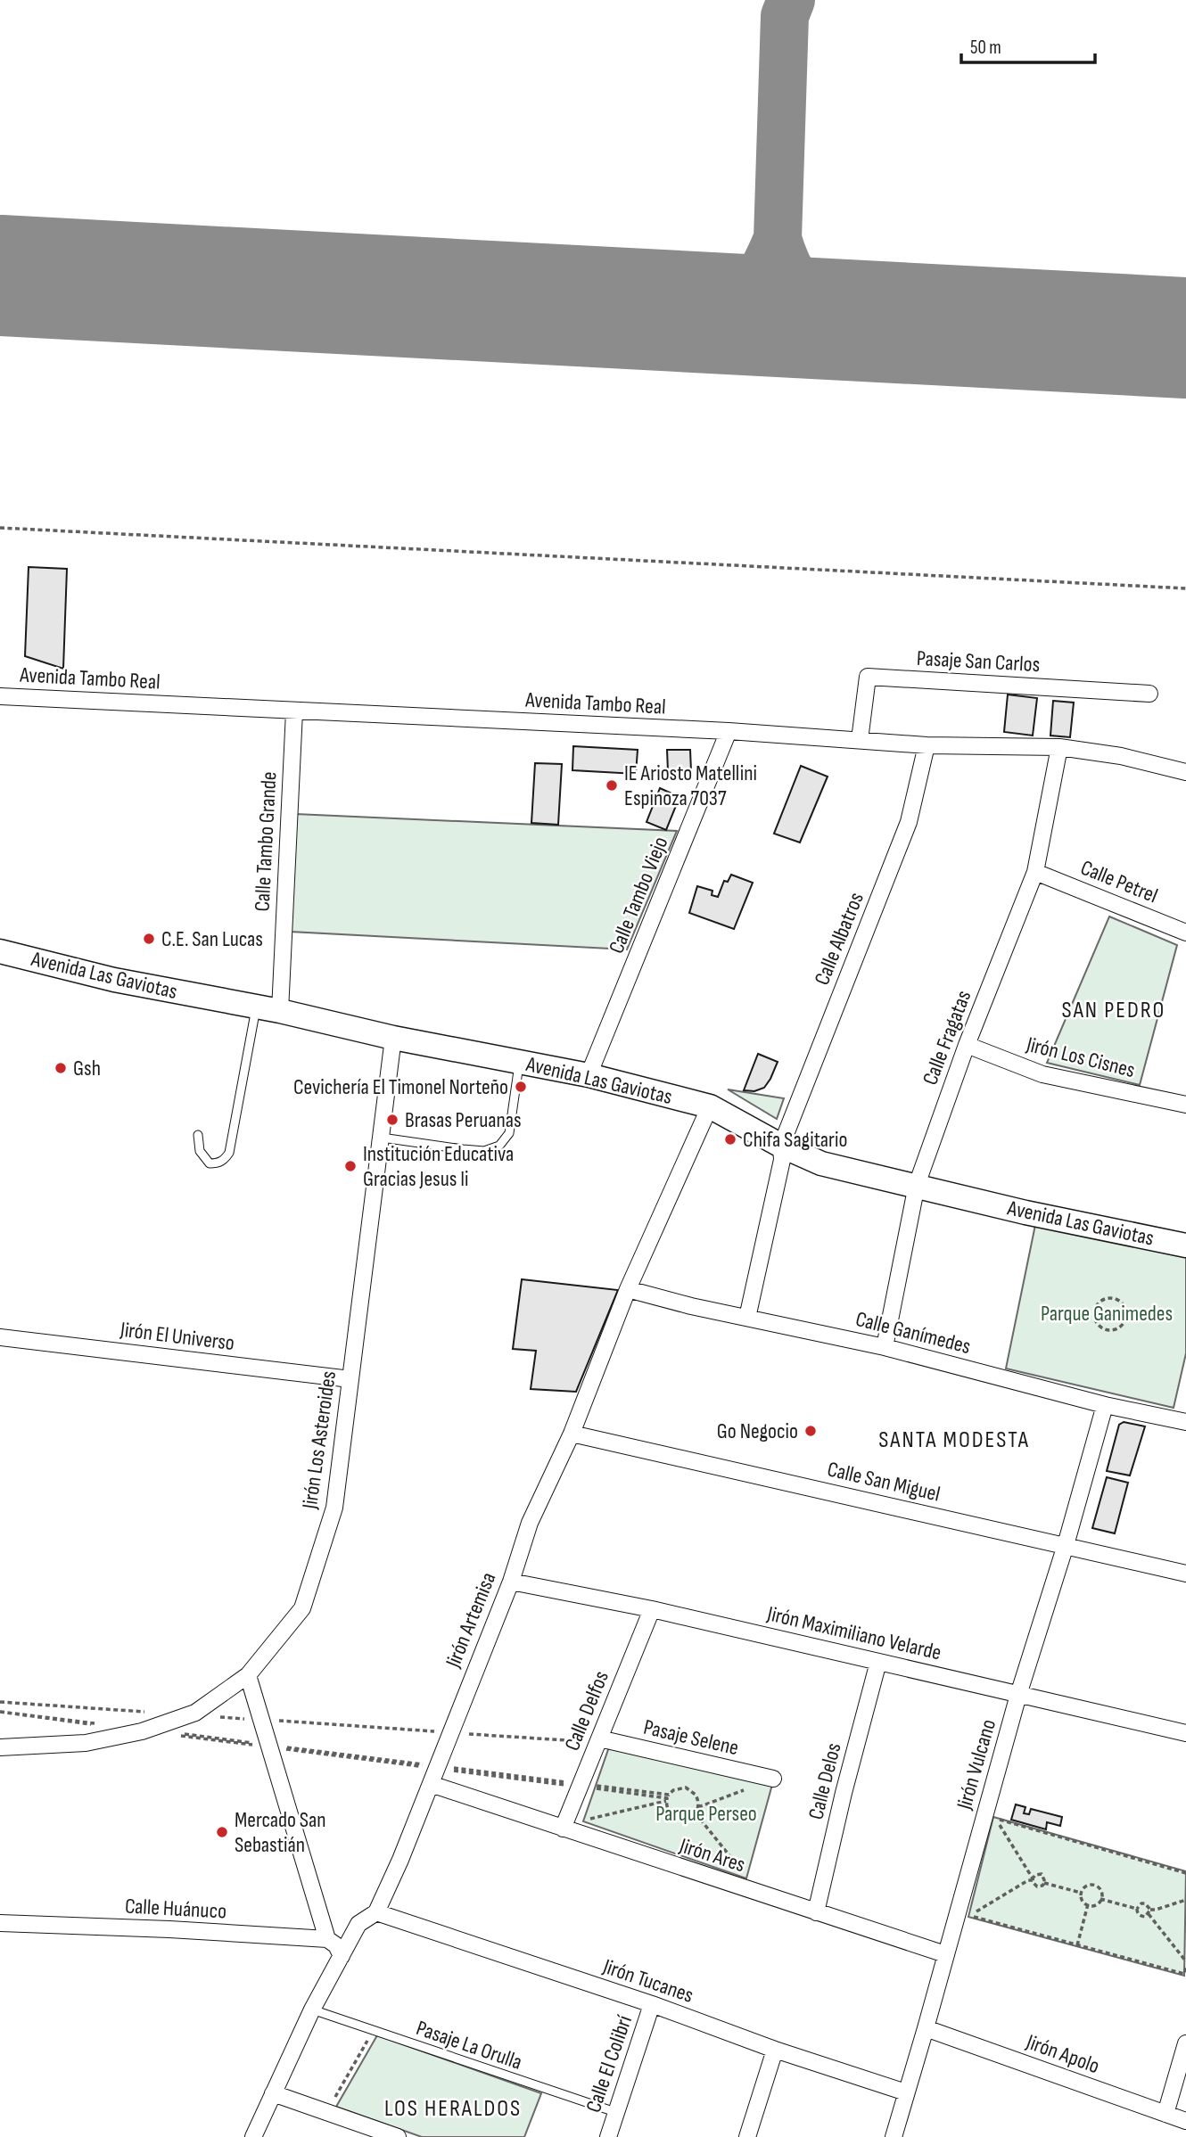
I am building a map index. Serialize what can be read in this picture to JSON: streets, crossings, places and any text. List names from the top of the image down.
{
  "streets": {
    "street": [
      "Pasaje San Carlos",
      "Avenida Tambo Real",
      "Calle Tambo Grande",
      "Calle Petrel",
      "Calle Tambo Viejo",
      "Calle Albatros",
      "Avenida Las Gaviotas",
      "Calle Fragatas",
      "Jirón Los Cisnes",
      "Calle Ganímedes",
      "Jirón El Universo",
      "Jirón Los Asteroides",
      "Calle San Miguel",
      "Jirón Artemisa",
      "Jirón Maximiliano Velarde",
      "Calle Delfos",
      "Pasaje Selene",
      "Jirón Vulcano",
      "Calle Delos",
      "Jirón Ares",
      "Calle Huánuco",
      "Jirón Tucanes",
      "Jirón Apolo",
      "Calle El Colibrí"
    ],
    "lane": ["Pasaje La Orulla"]
  },
  "crossings": [
    ["Pasaje San Carlos", "Avenida Tambo Real"],
    ["Avenida Tambo Real", "Calle Tambo Grande"],
    ["Avenida Tambo Real", "Calle Tambo Viejo"],
    ["Avenida Tambo Real", "Calle Albatros"],
    ["Avenida Tambo Real", "Calle Fragatas"],
    ["Calle Tambo Grande", "Avenida Las Gaviotas"],
    ["Calle Petrel", "Calle Fragatas"],
    ["Calle Tambo Viejo", "Avenida Las Gaviotas"],
    ["Calle Albatros", "Avenida Las Gaviotas"],
    ["Calle Albatros", "Calle Ganímedes"],
    ["Avenida Las Gaviotas", "Calle Fragatas"],
    ["Avenida Las Gaviotas", "Jirón Los Asteroides"],
    ["Avenida Las Gaviotas", "Jirón Artemisa"],
    ["Calle Fragatas", "Jirón Los Cisnes"],
    ["Calle Fragatas", "Calle Ganímedes"],
    ["Calle Ganímedes", "Jirón Artemisa"],
    ["Calle Ganímedes", "Jirón Vulcano"],
    ["Jirón El Universo", "Jirón Los Asteroides"],
    ["Calle San Miguel", "Jirón Artemisa"],
    ["Calle San Miguel", "Jirón Vulcano"],
    ["Jirón Artemisa", "Jirón Maximiliano Velarde"],
    ["Jirón Artemisa", "Jirón Ares"],
    ["Jirón Artemisa", "Jirón Tucanes"],
    ["Jirón Artemisa", "Pasaje La Orulla"],
    ["Jirón Maximiliano Velarde", "Calle Delfos"],
    ["Jirón Maximiliano Velarde", "Jirón Vulcano"],
    ["Jirón Maximiliano Velarde", "Calle Delos"],
    ["Calle Delfos", "Pasaje Selene"],
    ["Calle Delfos", "Jirón Ares"],
    ["Jirón Vulcano", "Jirón Ares"],
    ["Jirón Vulcano", "Jirón Tucanes"],
    ["Jirón Vulcano", "Jirón Apolo"],
    ["Calle Delos", "Jirón Ares"],
    ["Jirón Tucanes", "Calle El Colibrí"],
    ["Pasaje La Orulla", "Calle El Colibrí"]
  ],
  "districts": ["SAN PEDRO", "SANTA MODESTA", "LOS HERALDOS"],
  "parks": ["Parque Ganimedes", "Parque Perseo"],
  "places": [
    "IE Ariosto Matellini Espinoza 7037",
    "C.E. San Lucas",
    "Gsh",
    "Cevichería El Timonel Norteño",
    "Brasas Peruanas",
    "Chifa Sagitario",
    "Institución Educativa Gracias Jesus Ii",
    "Go Negocio",
    "Mercado San Sebastián"
  ],
  "scale_bar": "50 m"
}
